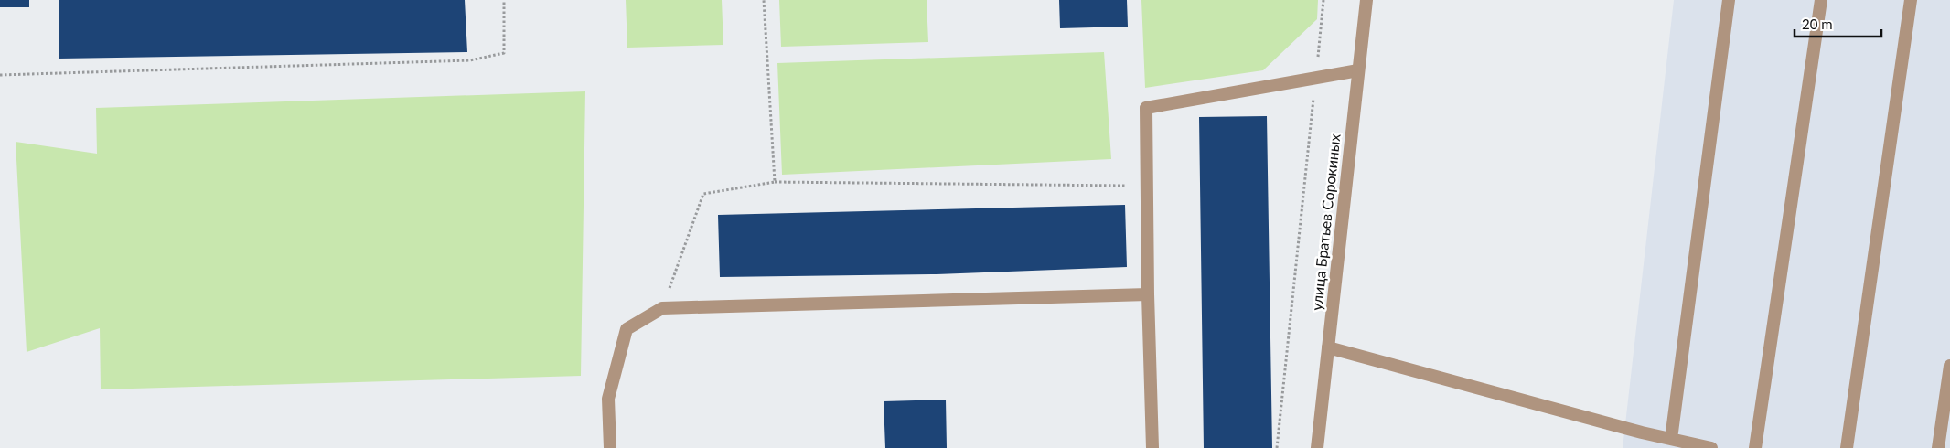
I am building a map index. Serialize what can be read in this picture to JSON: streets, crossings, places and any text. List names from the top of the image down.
{
  "streets": {
    "street": ["улица Братьев Сорокиных"]
  },
  "scale_bar": "20 m"
}
